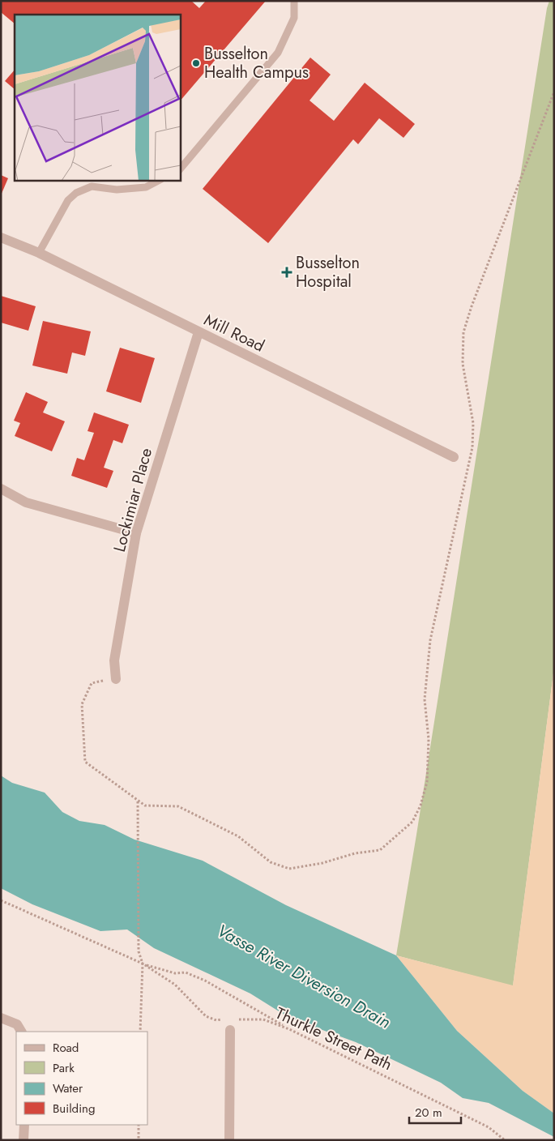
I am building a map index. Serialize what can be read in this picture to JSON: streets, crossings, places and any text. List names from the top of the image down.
{
  "streets": {
    "street": ["Mill Road", "Lockimiar Place"],
    "path": ["Thurkle Street Path"]
  },
  "crossings": [
    ["Mill Road", "Lockimiar Place"]
  ],
  "water": ["Vasse River Diversion Drain"],
  "places": {
    "other": ["Busselton Health Campus"],
    "health": ["Busselton Hospital"]
  },
  "legend": [
    "Road",
    "Park",
    "Water",
    "Building"
  ],
  "scale_bar": "20 m"
}
